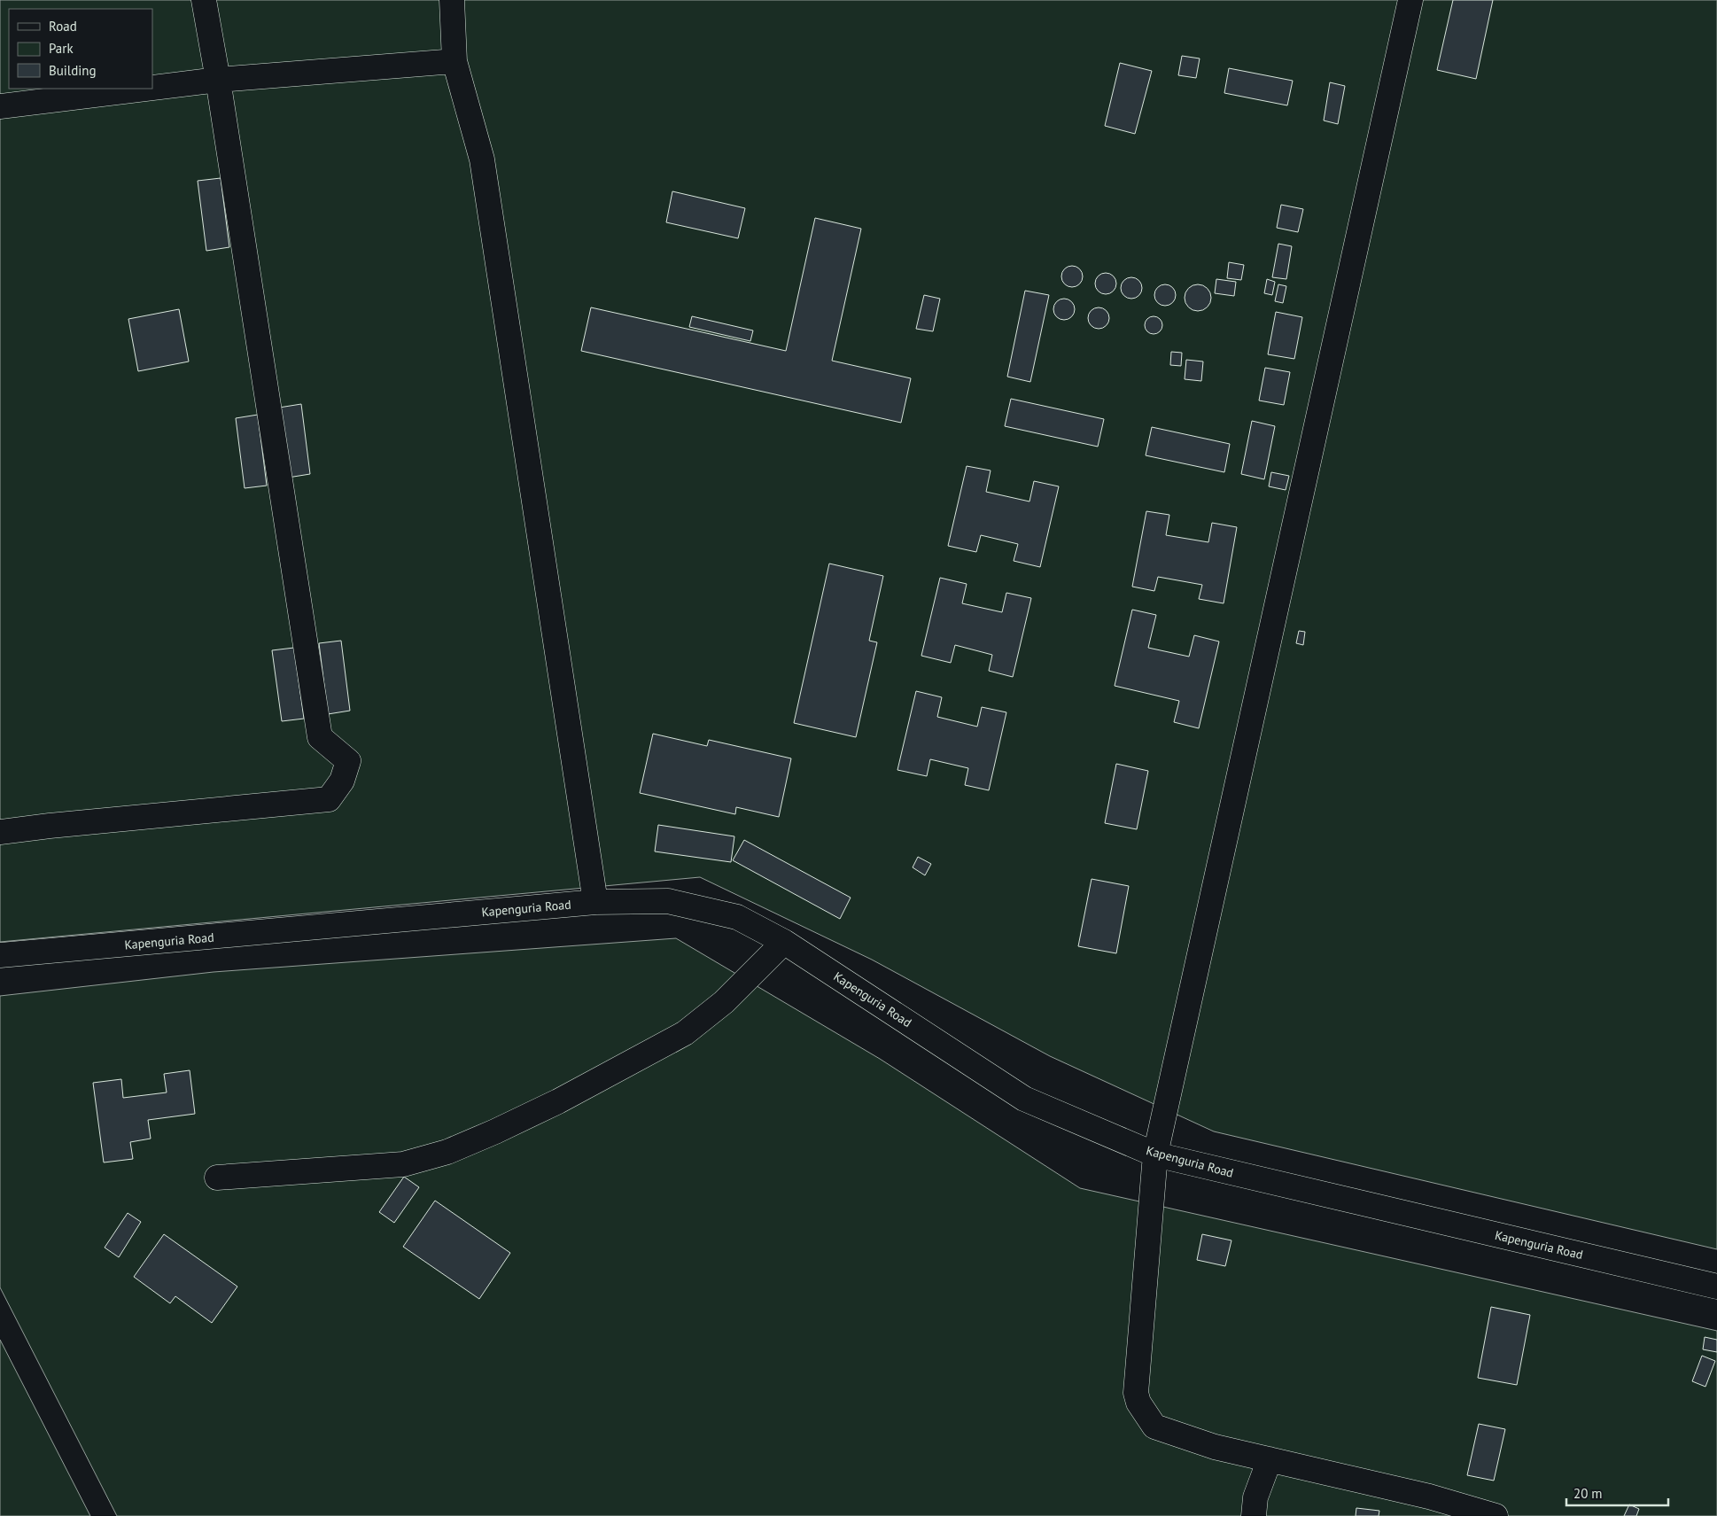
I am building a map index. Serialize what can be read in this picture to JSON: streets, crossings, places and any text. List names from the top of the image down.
{
  "streets": {
    "street": ["Kapenguria Road"]
  },
  "legend": ["Road", "Park", "Building"],
  "scale_bar": "20 m"
}
